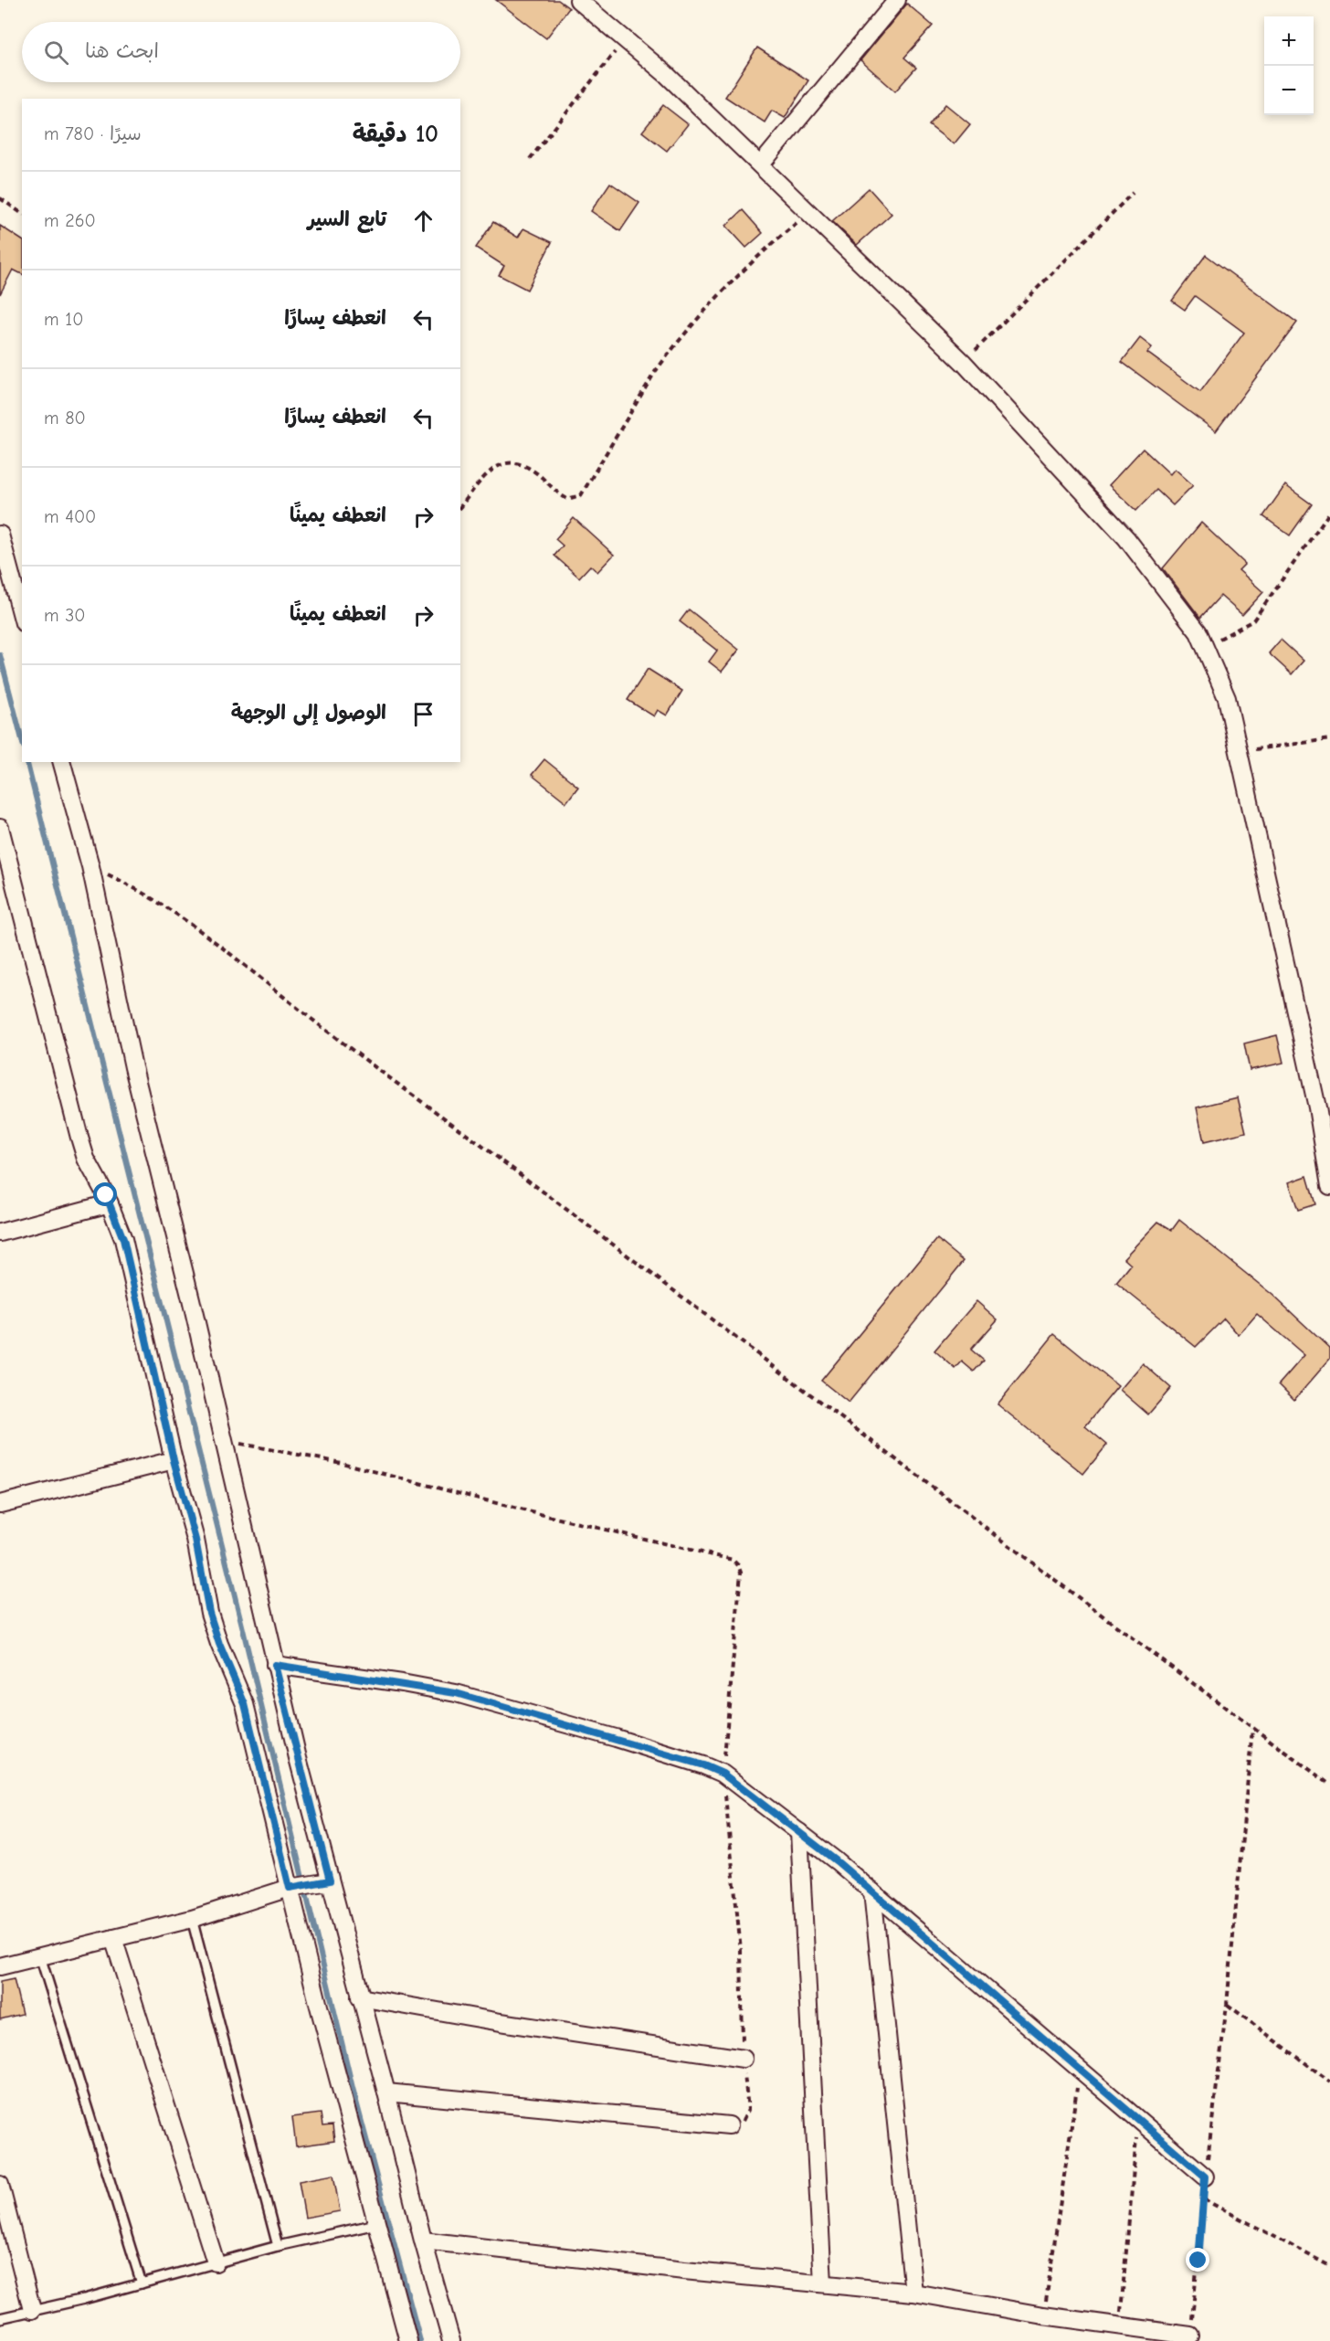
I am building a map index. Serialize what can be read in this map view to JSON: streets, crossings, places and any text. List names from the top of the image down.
{
  "page": {
    "map_buttons": ["+", "−"],
    "search": "ابحث هنا",
    "heading": ["10 دقيقة", "سيرًا · 780 m"],
    "list": [
      ["تابع السير", "260 m"],
      ["انعطف يسارًا", "10 m"],
      ["انعطف يسارًا", "80 m"],
      ["انعطف يمينًا", "400 m"],
      ["انعطف يمينًا", "30 m"],
      "الوصول إلى الوجهة"
    ]
  }
}
